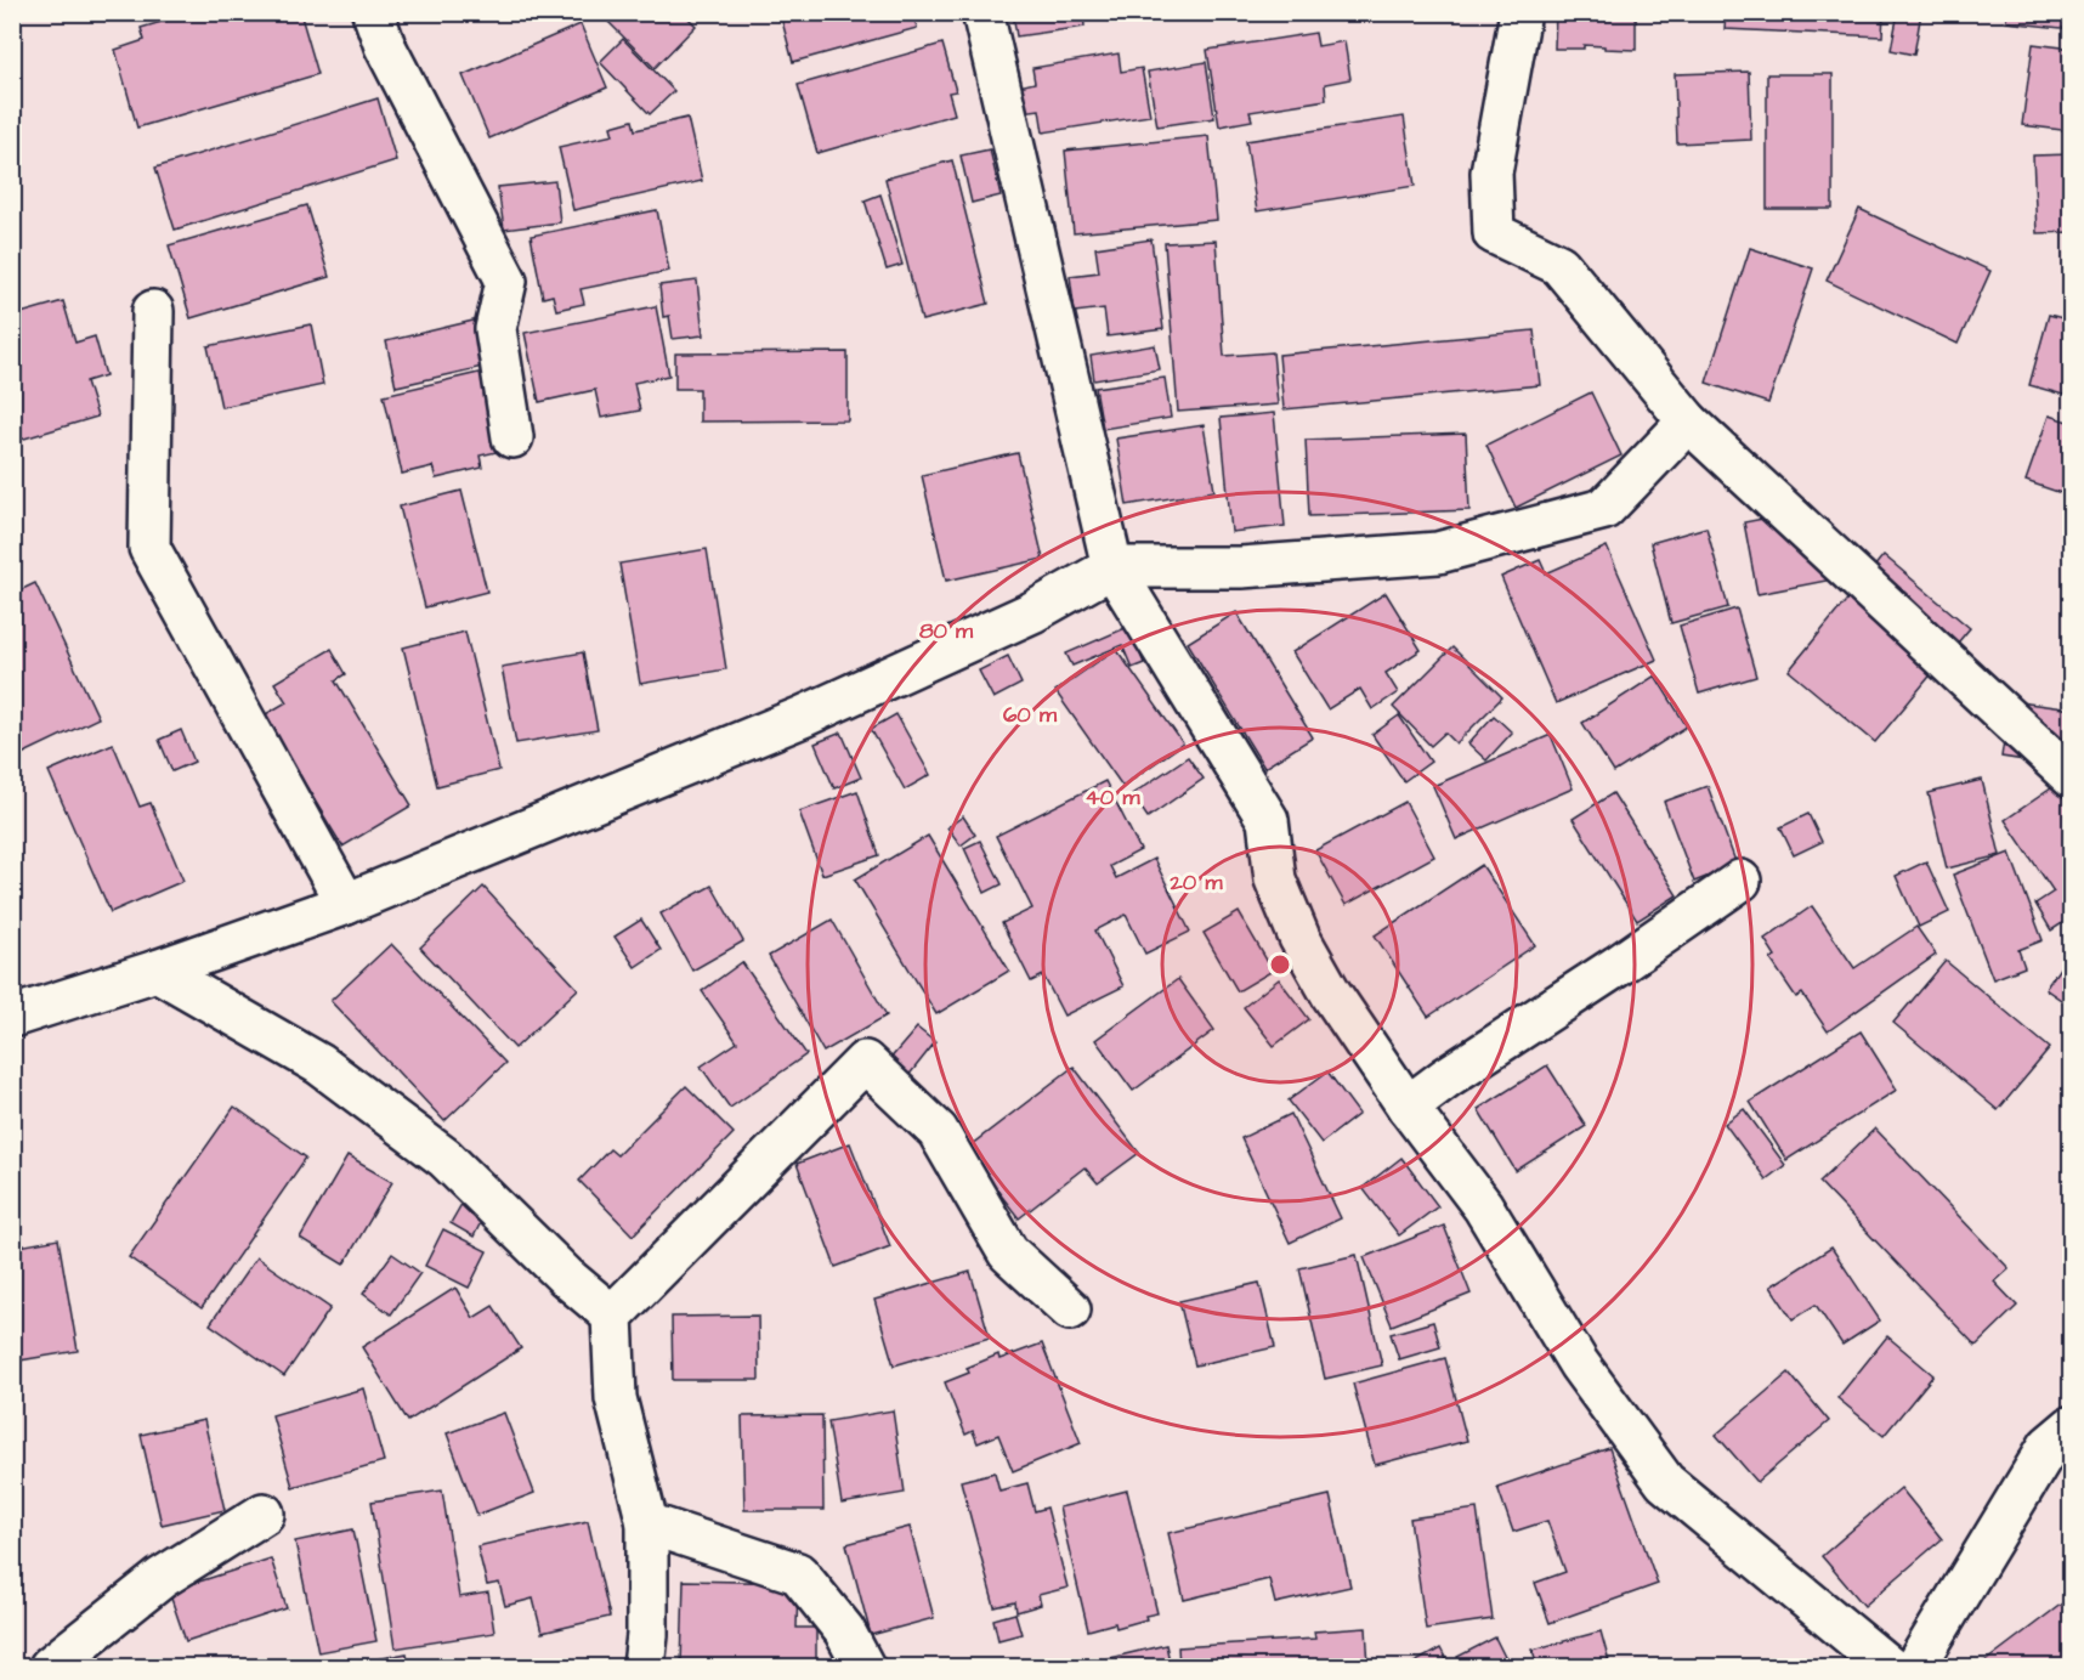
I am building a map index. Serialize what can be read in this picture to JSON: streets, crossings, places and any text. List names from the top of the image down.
{
  "rings": [
    "80 m",
    "60 m",
    "40 m",
    "20 m"
  ]
}
